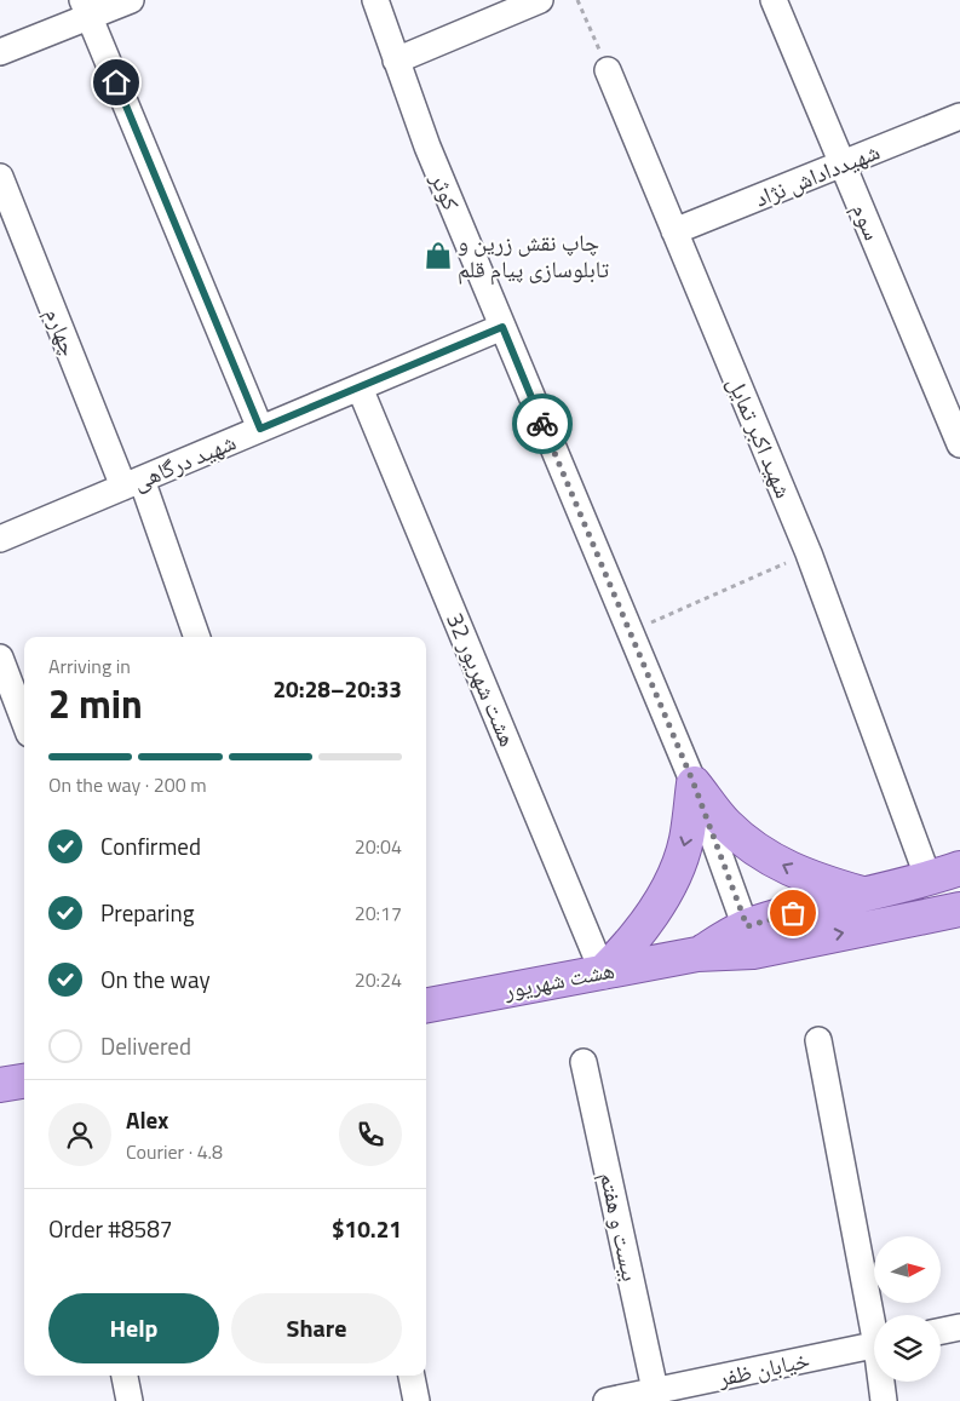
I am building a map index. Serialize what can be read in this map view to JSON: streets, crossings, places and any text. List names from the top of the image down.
{
  "streets": {
    "main road": ["هشت شهریور"],
    "street": [
      "شهیدداداش نژاد",
      "کوثر",
      "سوم",
      "چهارم",
      "شهید اکبر تمایل",
      "شهید درگاهی",
      "هشت شهریور 32",
      "بیست و هفتم",
      "خیابان ظفر"
    ]
  },
  "crossings": [
    ["شهیدداداش نژاد", "سوم"],
    ["شهیدداداش نژاد", "شهید اکبر تمایل"],
    ["کوثر", "شهید درگاهی"],
    ["کوثر", "هشت شهریور"],
    ["چهارم", "شهید درگاهی"],
    ["شهید اکبر تمایل", "هشت شهریور"],
    ["شهید درگاهی", "هشت شهریور 32"],
    ["هشت شهریور 32", "هشت شهریور"],
    ["بیست و هفتم", "خیابان ظفر"]
  ],
  "places": {
    "shop": ["چاپ نقش زرین و تابلوسازی پیام قلم"]
  },
  "north": "right",
  "page": {
    "heading": ["2 min", "Arriving in", "20:28–20:33"],
    "panel": [
      "Alex",
      "Courier · 4.8",
      "Order #8587",
      "$10.21"
    ],
    "bar": "On the way · 200 m",
    "list": [
      ["Confirmed", "20:04"],
      ["Preparing", "20:17"],
      ["On the way", "20:24"],
      "Delivered"
    ],
    "buttons": ["Help", "Share"]
  }
}
